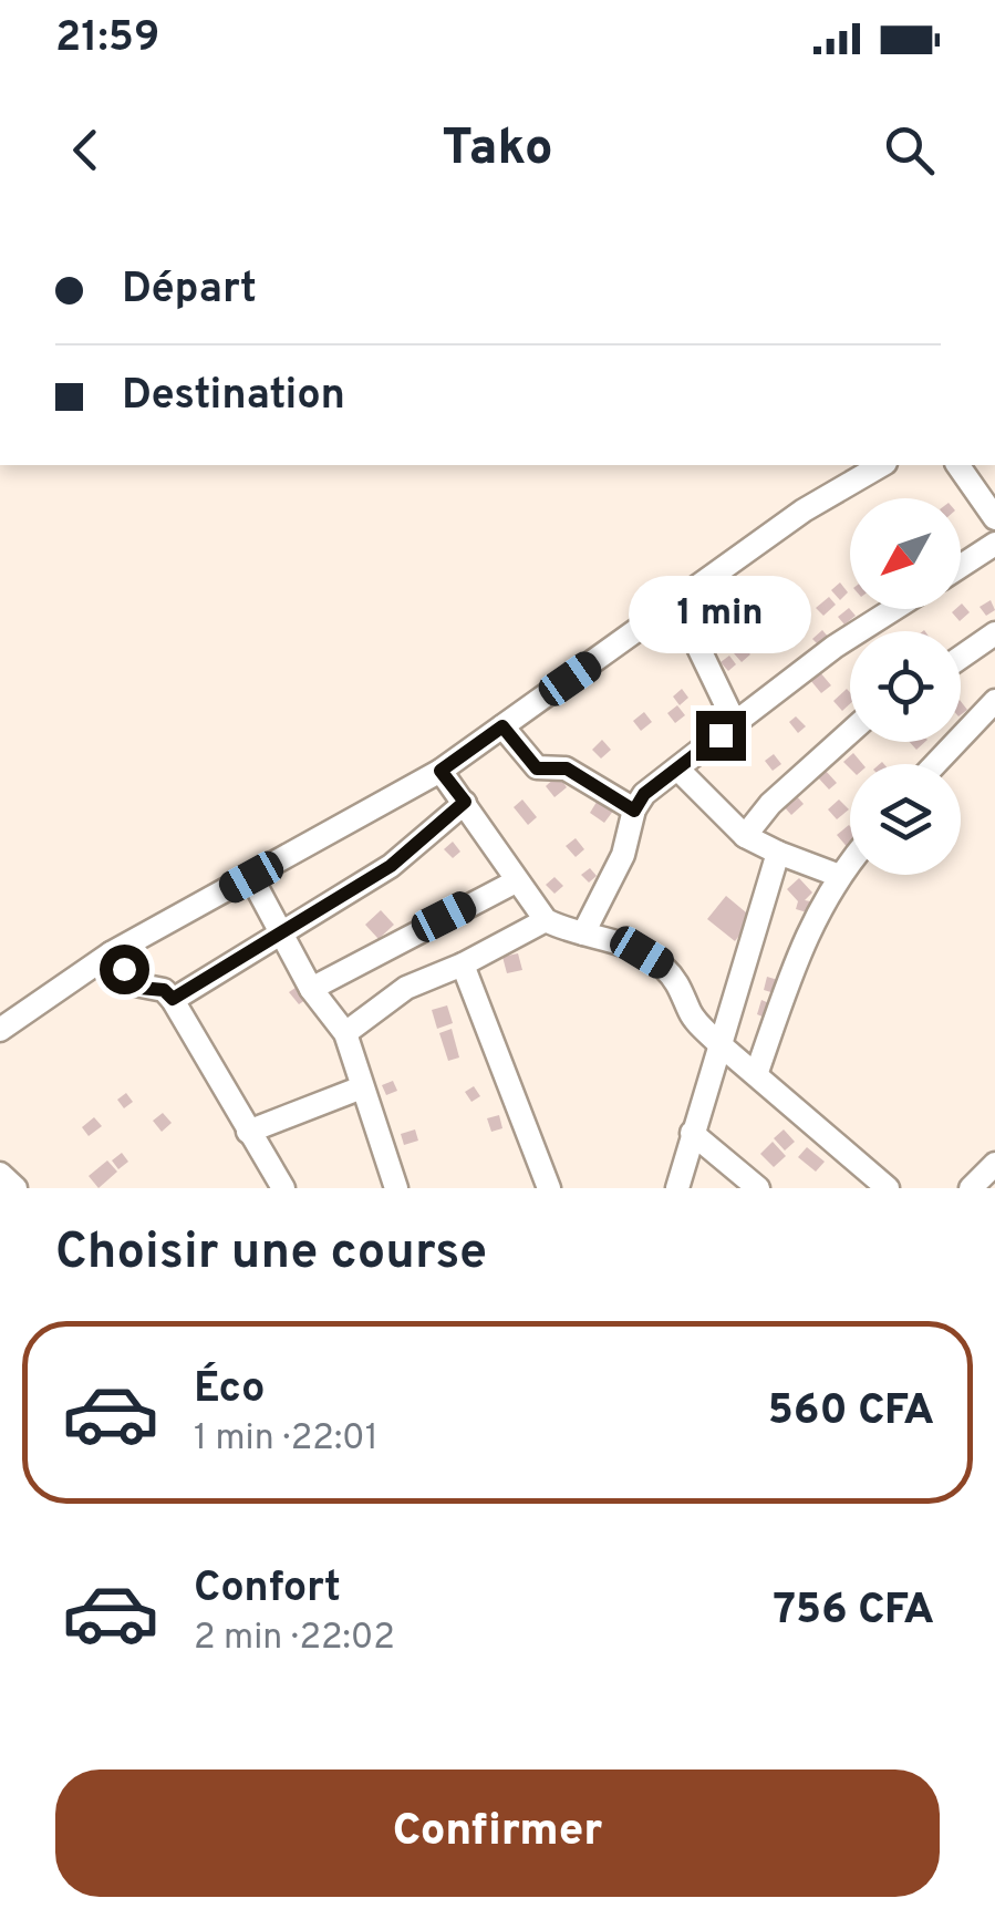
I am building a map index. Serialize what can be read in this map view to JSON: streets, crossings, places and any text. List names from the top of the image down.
{
  "north": "bottom left",
  "page": {
    "status": "21:59",
    "header": "Tako",
    "banner": ["Départ", "Destination"],
    "bubble": "1 min",
    "heading": "Choisir une course",
    "list": [
      {
        "name": "Éco",
        "note": "1 min · 22:01",
        "value": "560 CFA"
      },
      {
        "name": "Confort",
        "note": "2 min · 22:02",
        "value": "756 CFA"
      }
    ],
    "buttons": "Confirmer"
  }
}
